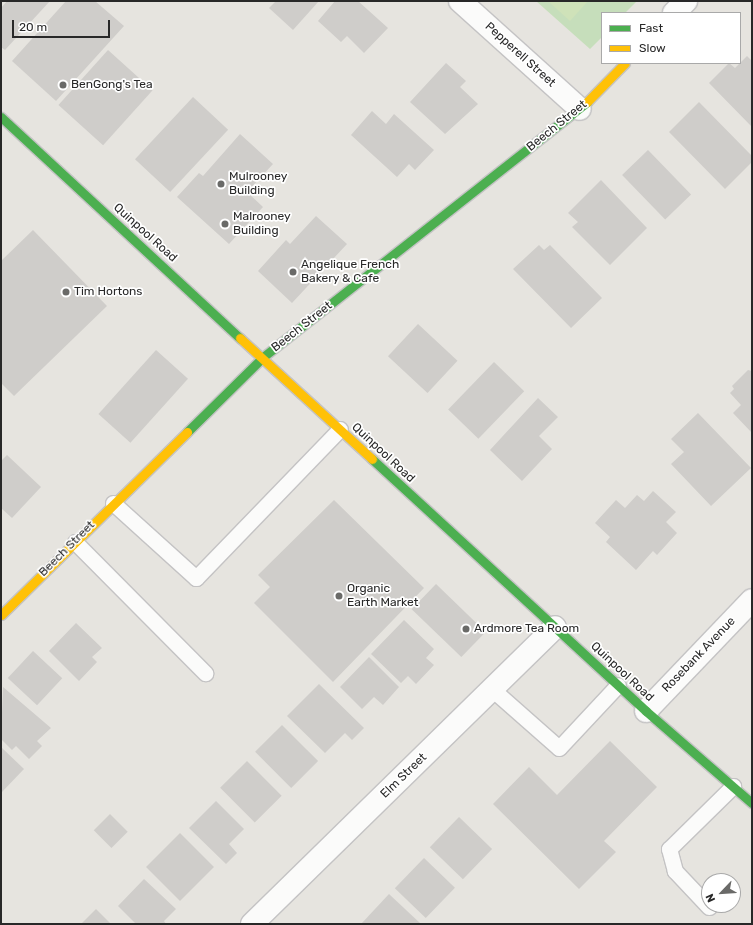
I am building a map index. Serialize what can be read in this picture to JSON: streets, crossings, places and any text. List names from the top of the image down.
{
  "streets": {
    "main road": ["Beech Street", "Quinpool Road"],
    "street": ["Pepperell Street", "Rosebank Avenue", "Elm Street"]
  },
  "crossings": [
    ["Pepperell Street", "Beech Street"],
    ["Beech Street", "Quinpool Road"],
    ["Quinpool Road", "Rosebank Avenue"],
    ["Quinpool Road", "Elm Street"]
  ],
  "places": [
    "BenGong's Tea",
    "Mulrooney Building",
    "Malrooney Building",
    "Angelique French Bakery & Cafe",
    "Tim Hortons",
    "Organic Earth Market",
    "Ardmore Tea Room"
  ],
  "legend": ["Fast", "Slow"],
  "scale_bar": "20 m",
  "north": "bottom left"
}
